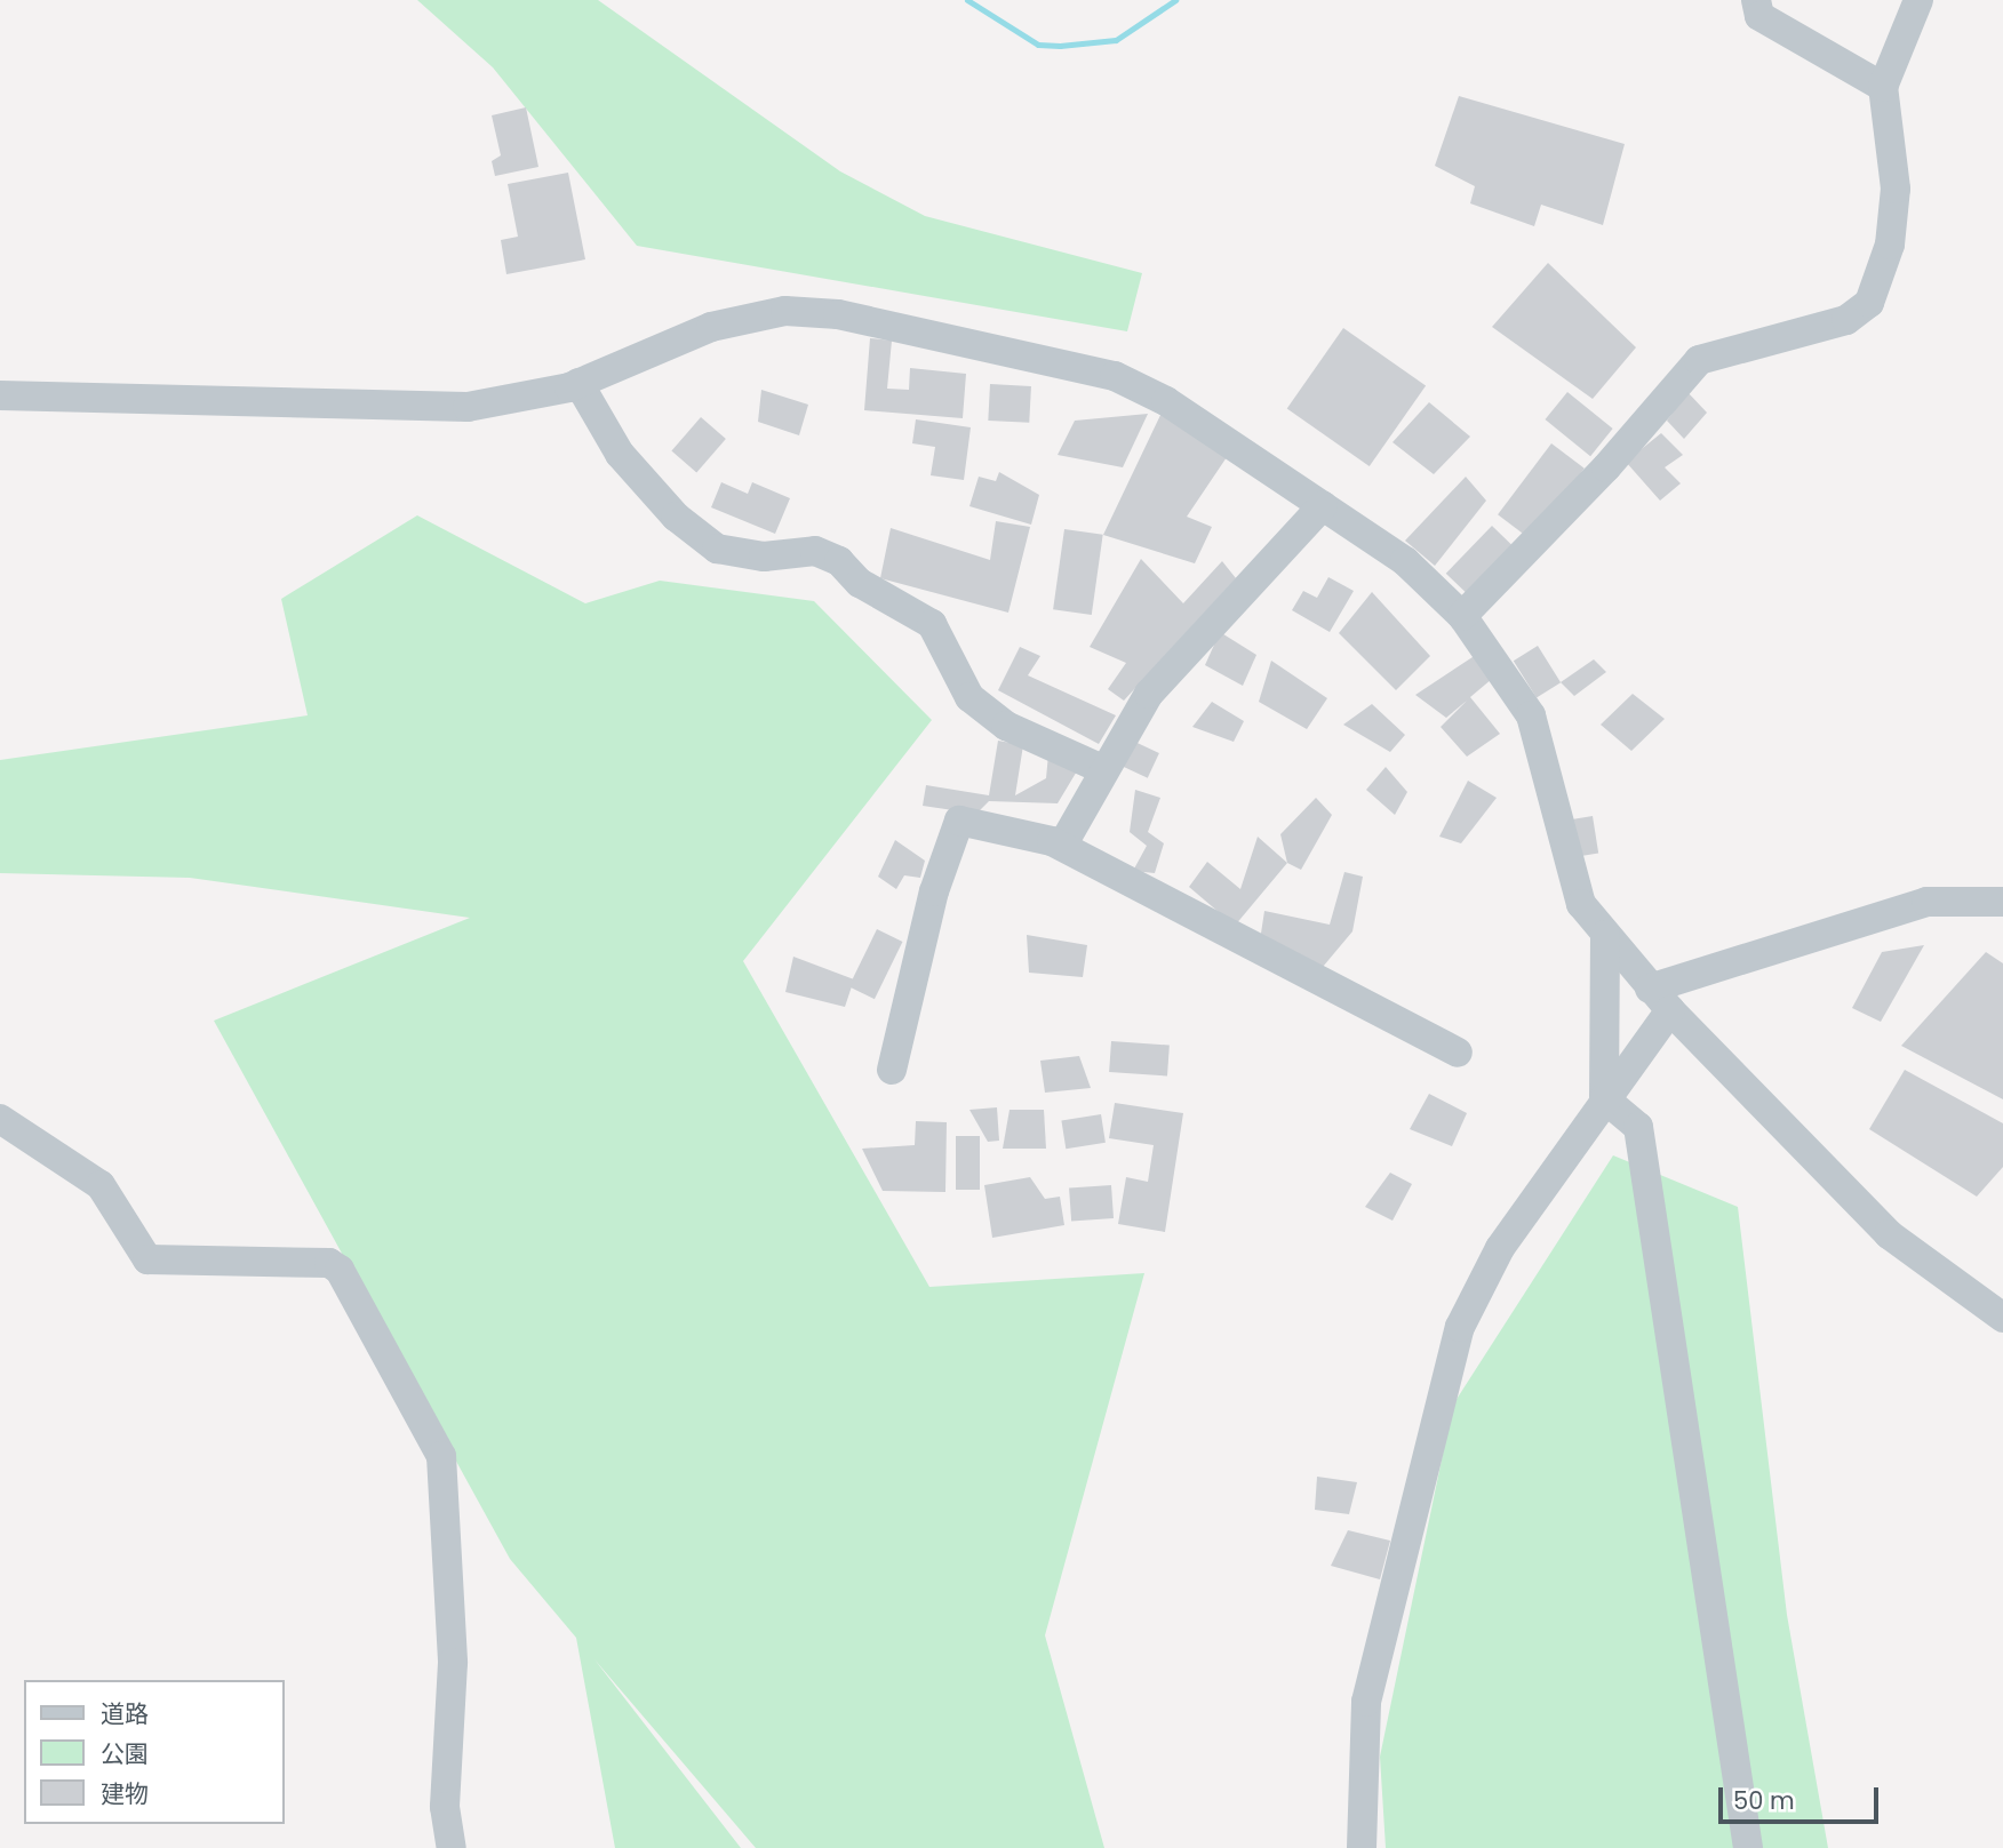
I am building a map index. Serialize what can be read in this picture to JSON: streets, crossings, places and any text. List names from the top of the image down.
{
  "legend": ["道路", "公園", "建物"],
  "scale_bar": "50 m"
}
